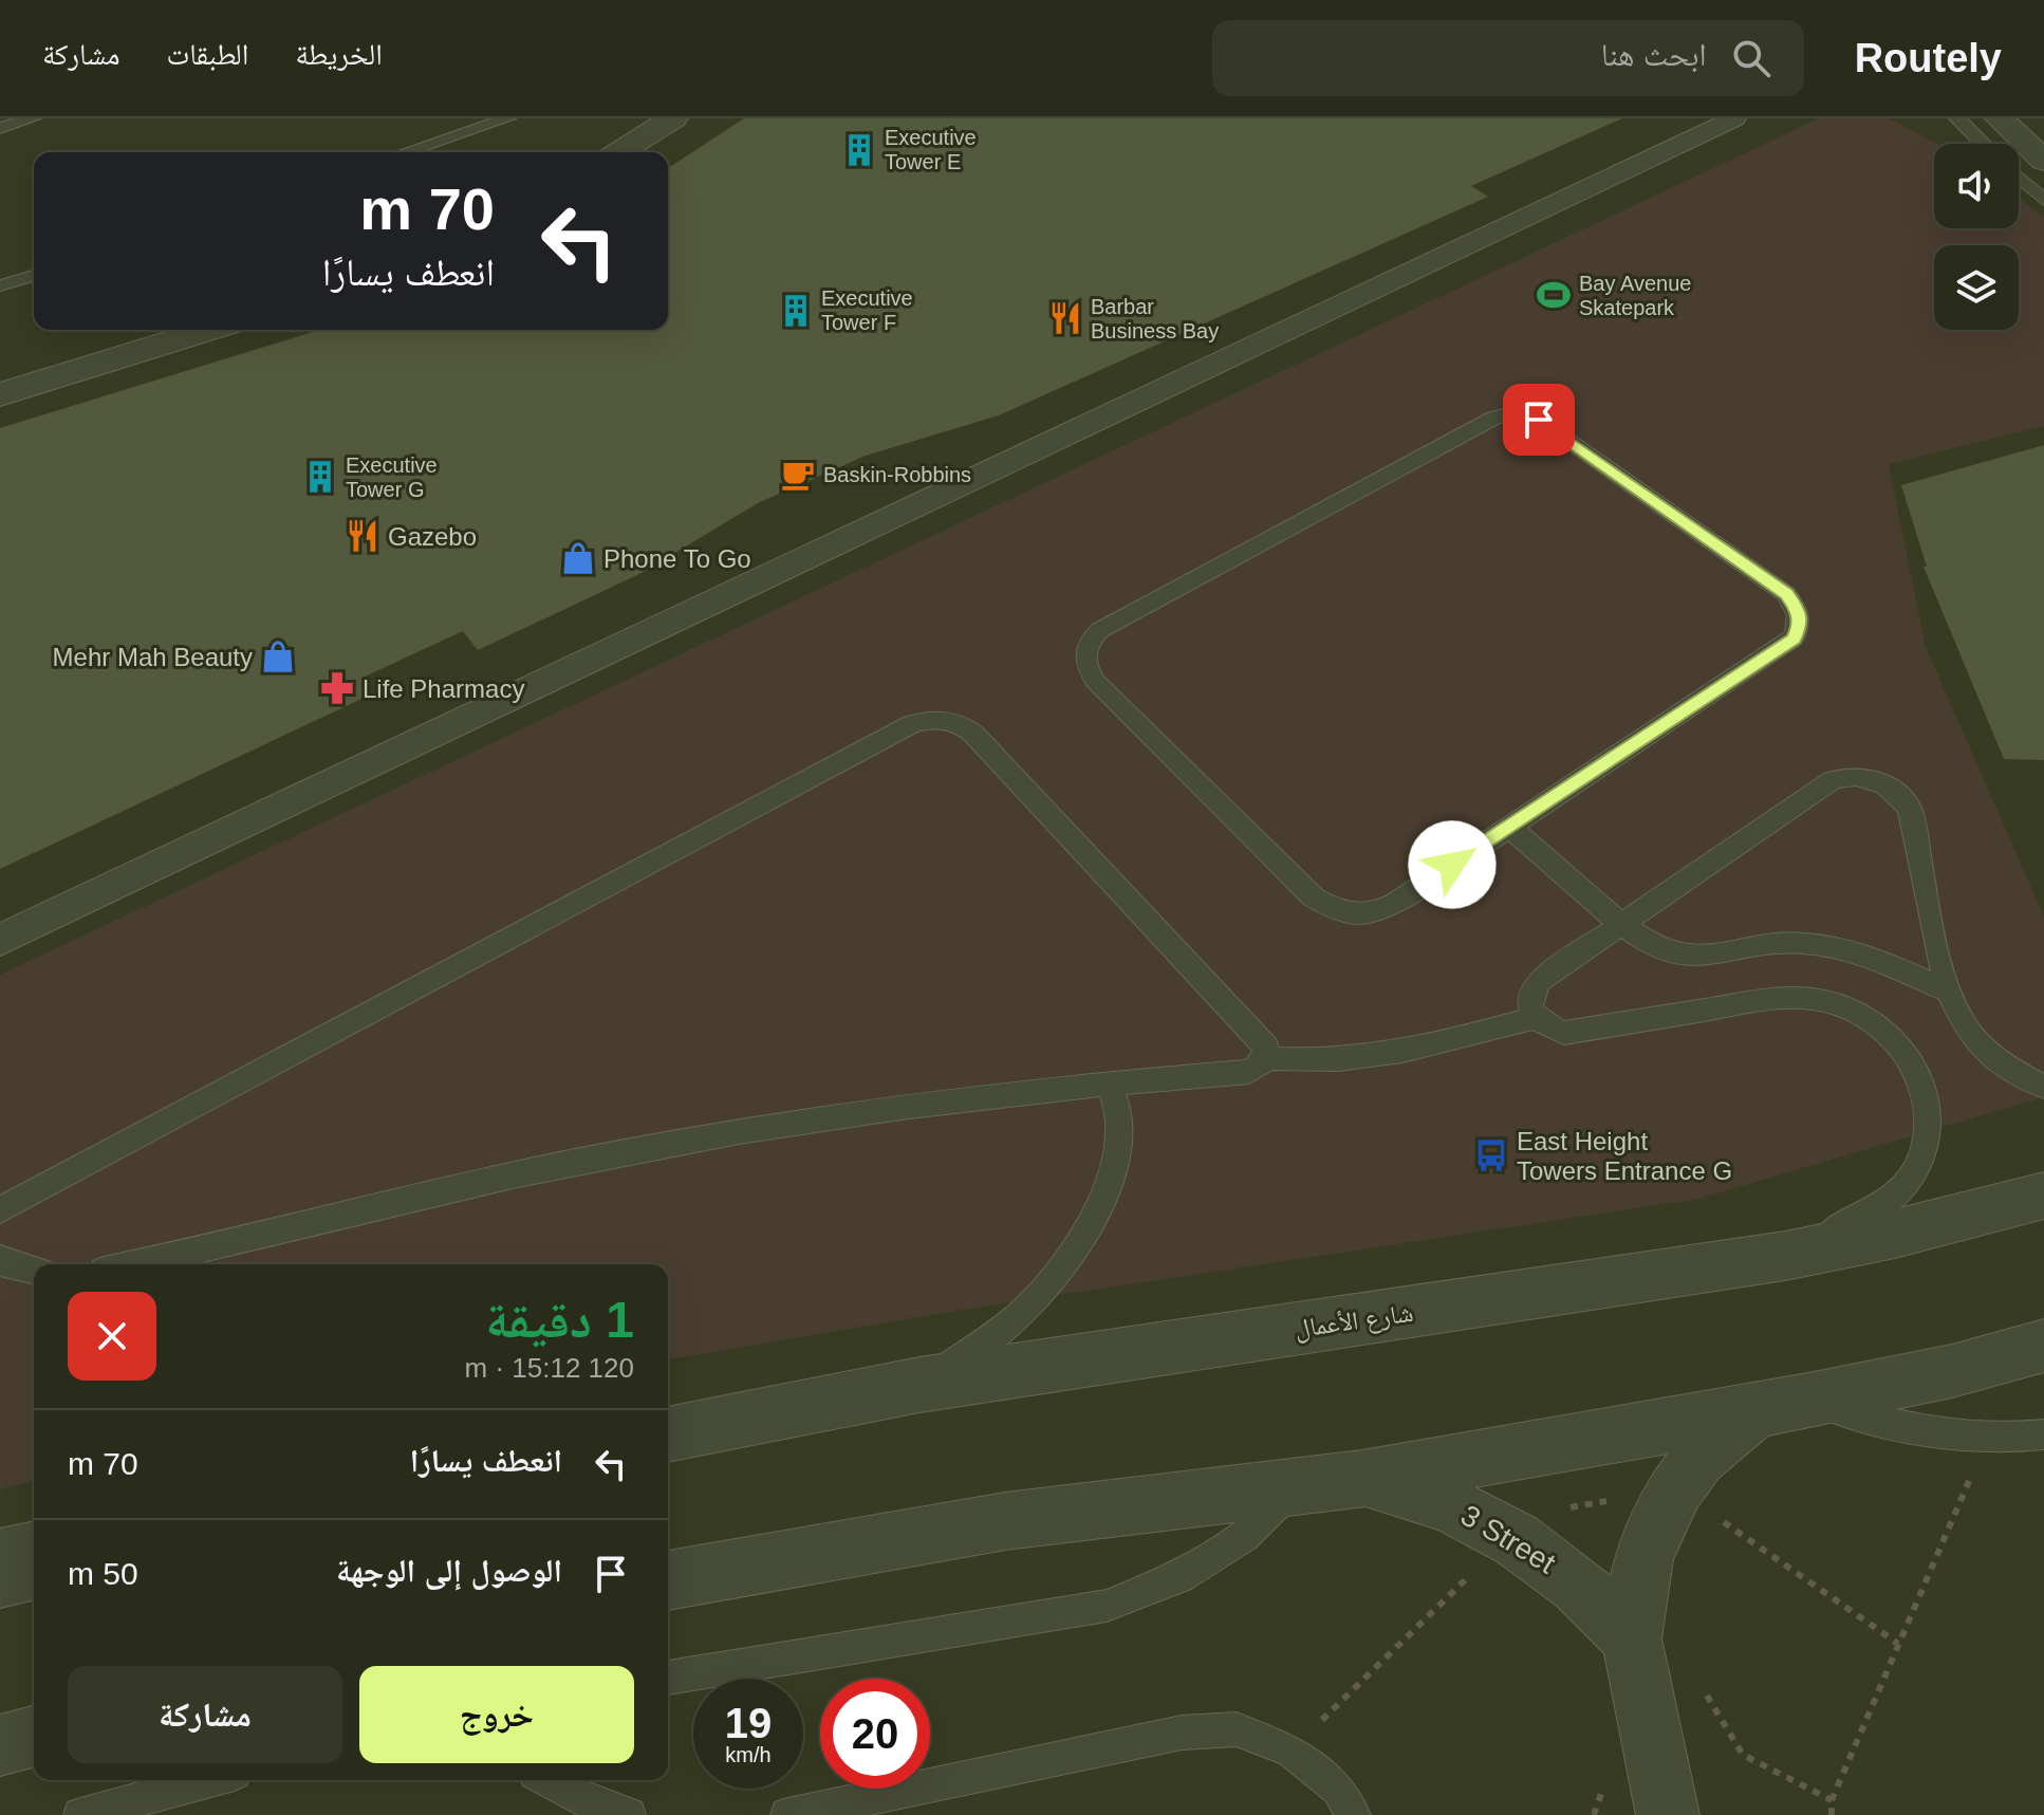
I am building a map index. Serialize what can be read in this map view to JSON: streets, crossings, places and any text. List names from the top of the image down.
{
  "streets": {
    "street": ["شارع الأعمال", "3 Street"]
  },
  "places": {
    "building": ["Executive Tower E", "Executive Tower F", "Executive Tower G"],
    "sports": ["Bay Avenue Skatepark"],
    "restaurant": ["Barbar Business Bay", "Gazebo"],
    "cafe": ["Baskin-Robbins"],
    "shop": ["Phone To Go", "Mehr Mah Beauty"],
    "pharmacy": ["Life Pharmacy"],
    "bus stop": ["East Height Towers Entrance G"]
  },
  "page": {
    "header": "Routely",
    "search": "ابحث هنا",
    "nav": ["الخريطة", "الطبقات", "مشاركة"],
    "turn": ["70 m", "انعطف يسارًا"],
    "heading": ["1 دقيقة", "120 m · 15:12"],
    "list": [
      {
        "name": "انعطف يسارًا",
        "value": "70 m"
      },
      {
        "name": "الوصول إلى الوجهة",
        "value": "50 m"
      }
    ],
    "buttons": ["خروج", "مشاركة"],
    "speed": "19 km/h",
    "limit": "20"
  }
}
